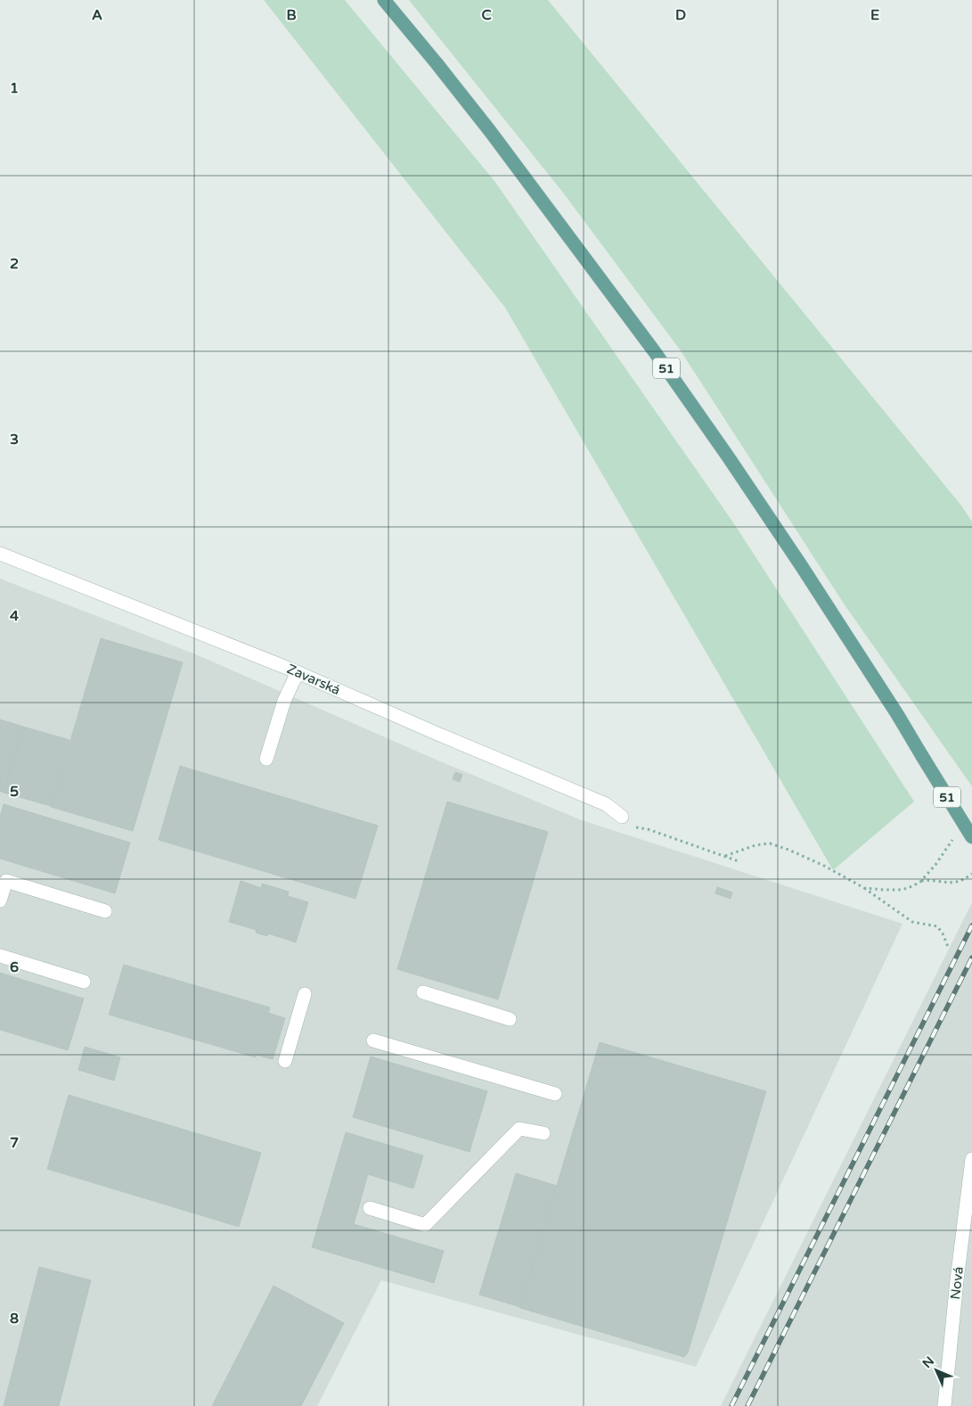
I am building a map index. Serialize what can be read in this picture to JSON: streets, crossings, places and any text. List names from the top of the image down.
{
  "streets": {
    "main road": ["51"],
    "street": ["Zavarská", "Nová"]
  },
  "north": "top left",
  "grid": {
    "columns": [
      "A",
      "B",
      "C",
      "D",
      "E"
    ],
    "rows": [
      "1",
      "2",
      "3",
      "4",
      "5",
      "6",
      "7",
      "8"
    ]
  }
}
